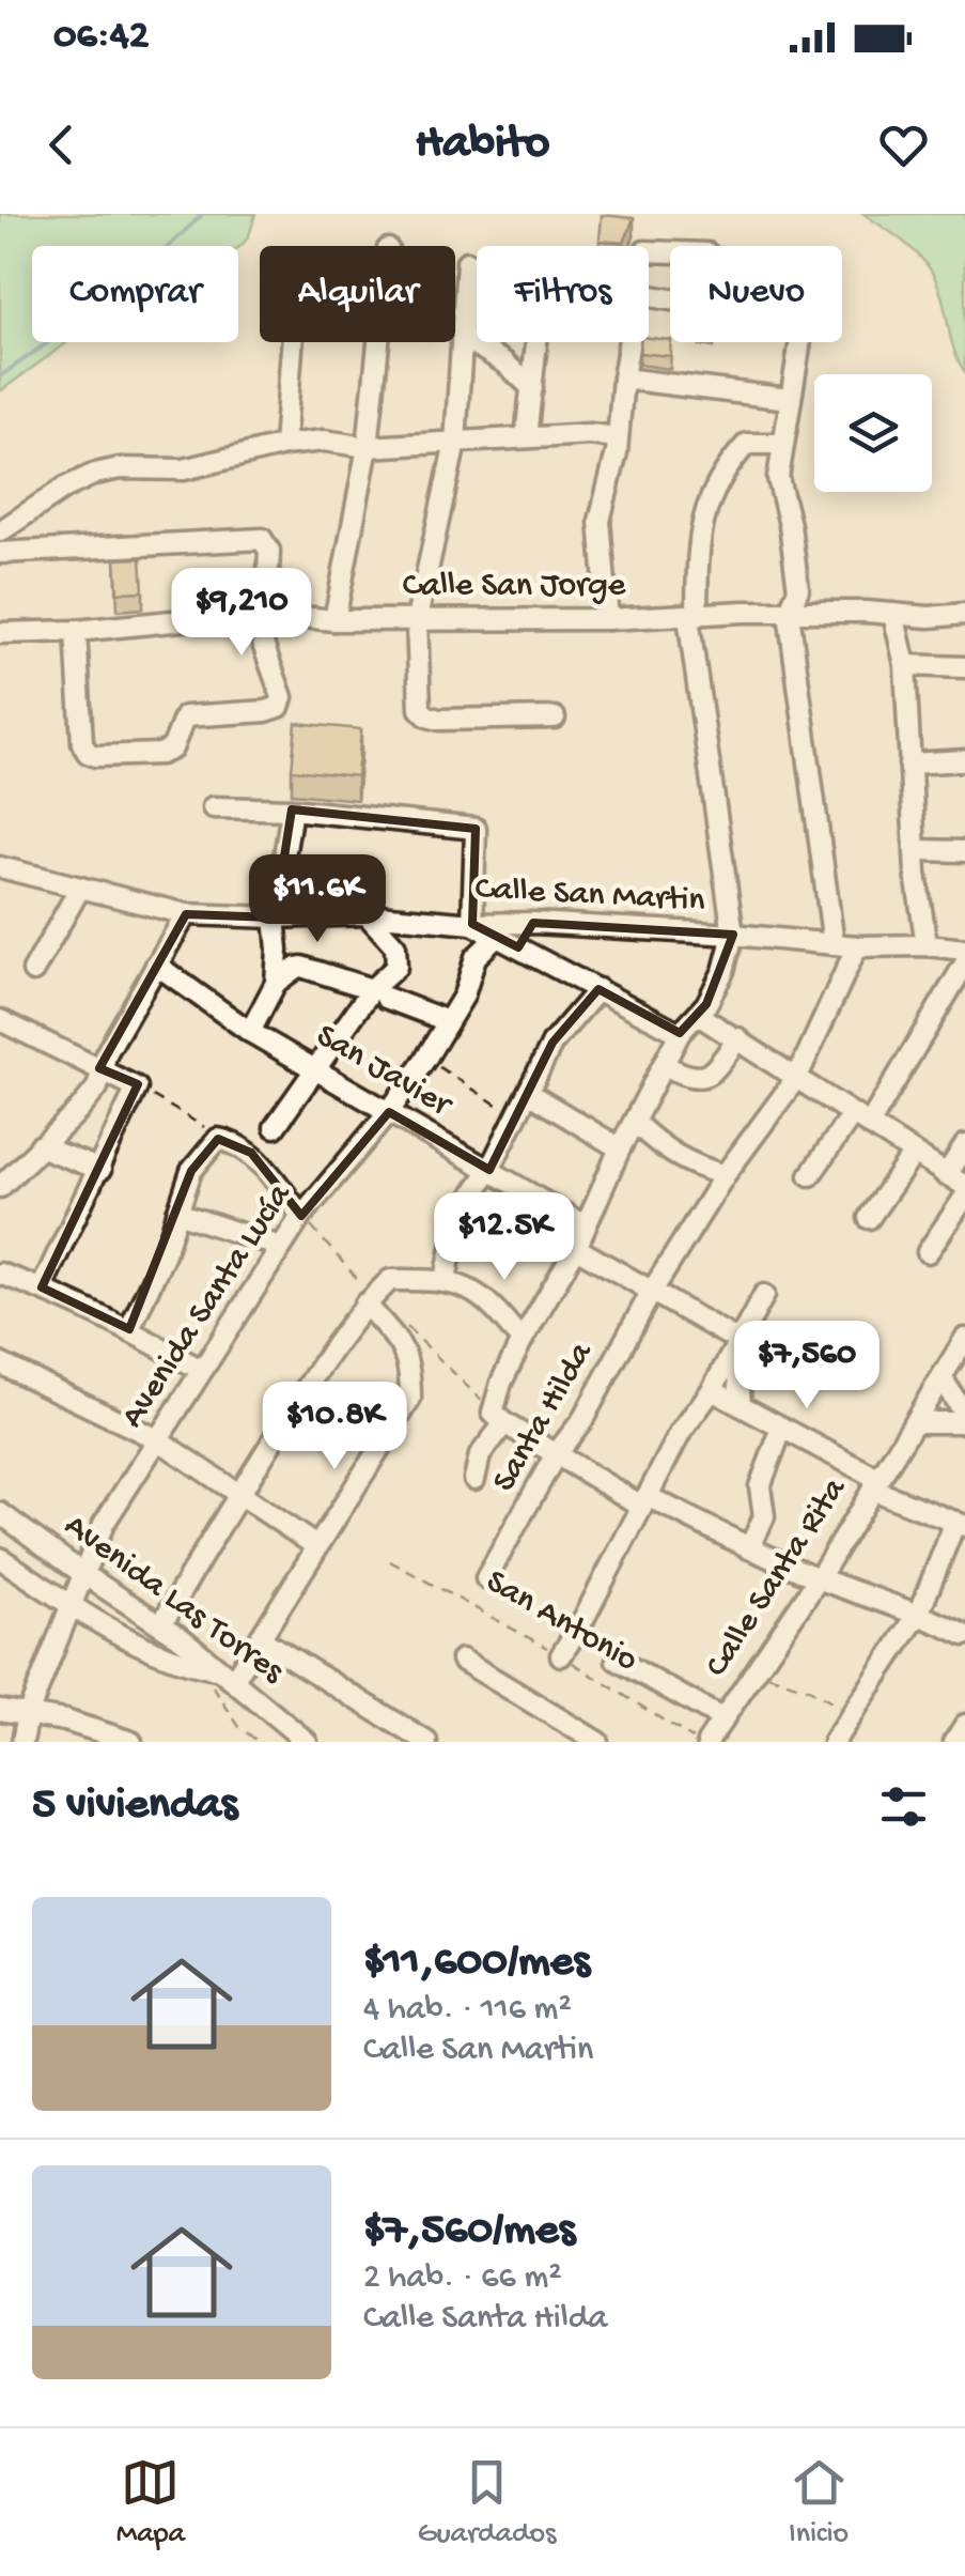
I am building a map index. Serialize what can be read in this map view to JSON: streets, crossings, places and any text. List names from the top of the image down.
{
  "streets": {
    "street": [
      "Calle San Jorge",
      "Calle San Martin",
      "San Javier",
      "Avenida Santa Lucía",
      "Santa Hilda",
      "Calle Santa Rita",
      "Avenida Las Torres"
    ],
    "path": ["San Antonio"]
  },
  "crossings": [
    ["Calle San Martin", "Santa Hilda"],
    ["San Javier", "Avenida Santa Lucía"],
    ["Avenida Santa Lucía", "Avenida Las Torres"]
  ],
  "page": {
    "status": "06:42",
    "header": "Habito",
    "chip": [
      "Comprar",
      "Alquilar",
      "Filtros",
      "Nuevo"
    ],
    "price": [
      "$9,210",
      "$11.6K",
      "$12.5K",
      "$7,560",
      "$10.8K"
    ],
    "heading": "5 viviendas",
    "list": [
      {
        "name": "$11,600/mes",
        "note": "4 hab. · 116 m² · Calle San Martin"
      },
      {
        "name": "$7,560/mes",
        "note": "2 hab. · 66 m² · Calle Santa Hilda"
      }
    ],
    "tabs": ["Mapa", "Guardados", "Inicio"]
  }
}
